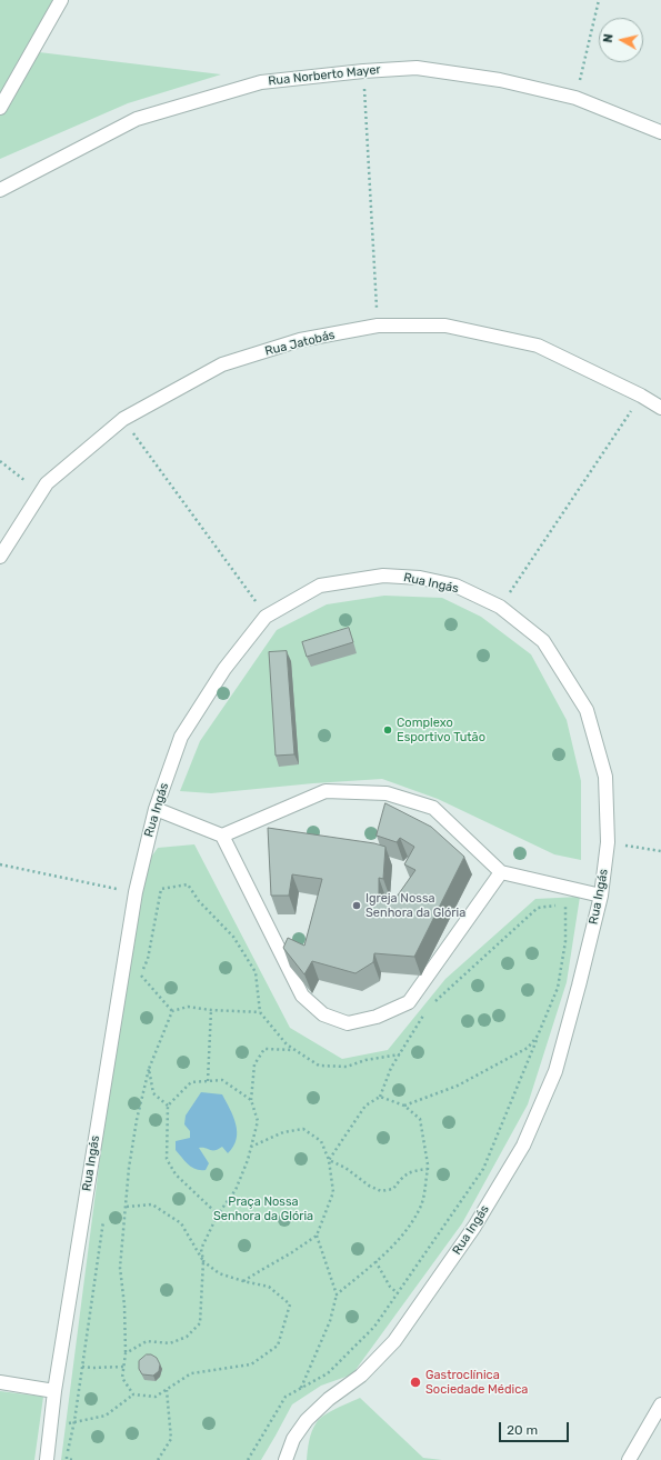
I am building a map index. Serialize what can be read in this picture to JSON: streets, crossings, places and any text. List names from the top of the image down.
{
  "streets": {
    "street": ["Rua Norberto Mayer", "Rua Jatobás", "Rua Ingás"]
  },
  "parks": ["Praça Nossa Senhora da Glória"],
  "places": ["Complexo Esportivo Tutão", "Igreja Nossa Senhora da Glória", "Gastroclínica Sociedade Médica"],
  "scale_bar": "20 m",
  "north": "left"
}
